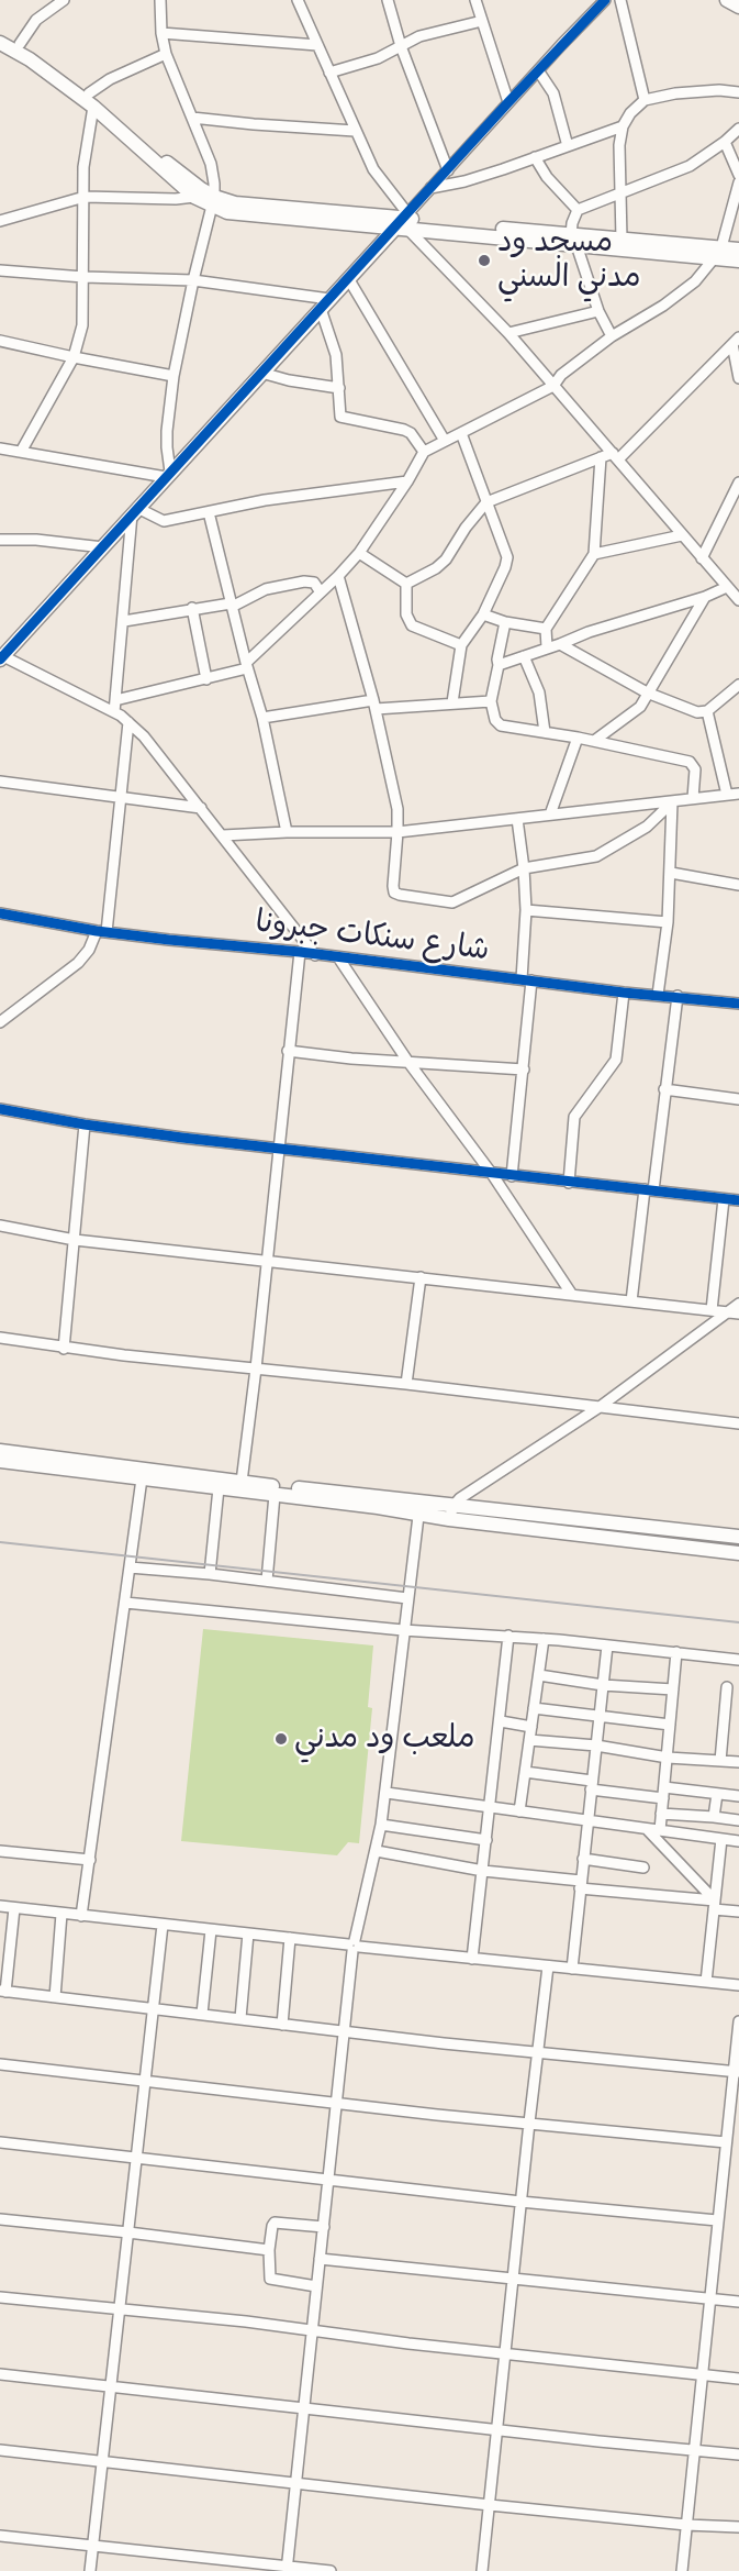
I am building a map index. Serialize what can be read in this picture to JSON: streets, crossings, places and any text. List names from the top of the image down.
{
  "streets": {
    "street": ["شارع سنكات جبرونا"]
  },
  "places": ["مسجد ود مدني السني", "ملعب ود مدني"]
}
